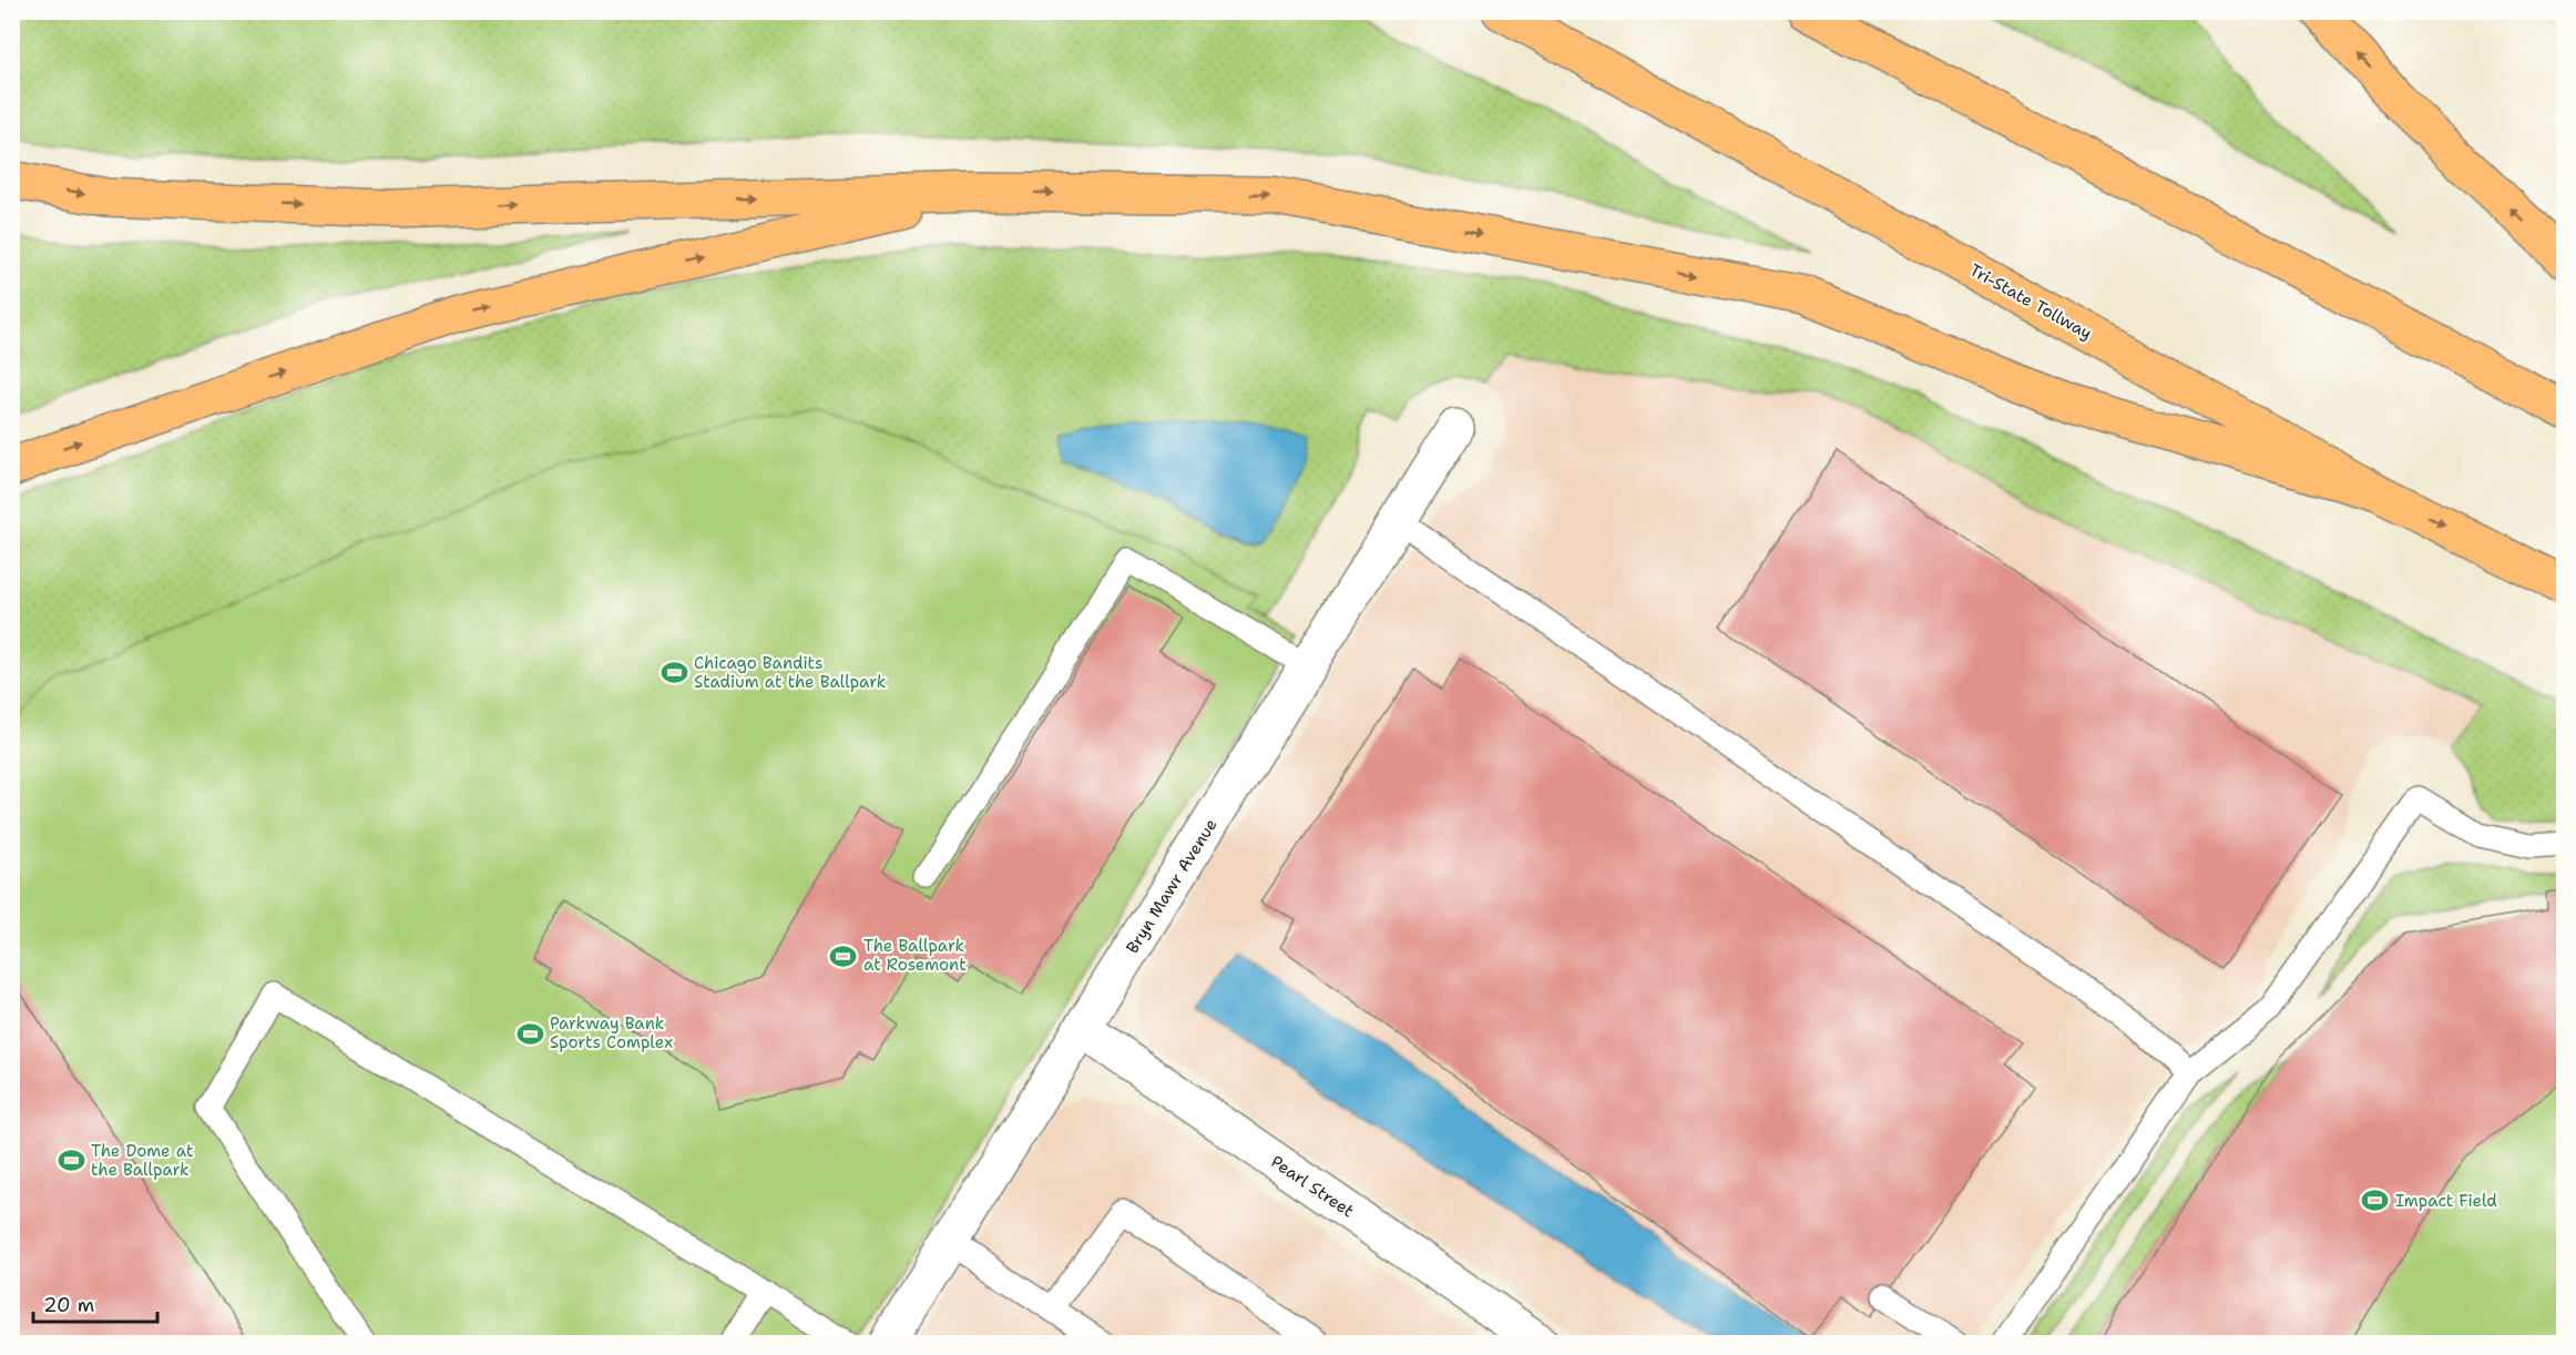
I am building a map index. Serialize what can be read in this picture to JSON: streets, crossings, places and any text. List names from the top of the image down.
{
  "streets": {
    "highway": ["Tri-State Tollway"],
    "street": ["Bryn Mawr Avenue", "Pearl Street"]
  },
  "crossings": [
    ["Bryn Mawr Avenue", "Pearl Street"]
  ],
  "places": {
    "sports": [
      "Chicago Bandits Stadium at the Ballpark",
      "The Ballpark at Rosemont",
      "Parkway Bank Sports Complex",
      "The Dome at the Ballpark",
      "Impact Field"
    ]
  },
  "scale_bar": "20 m"
}
